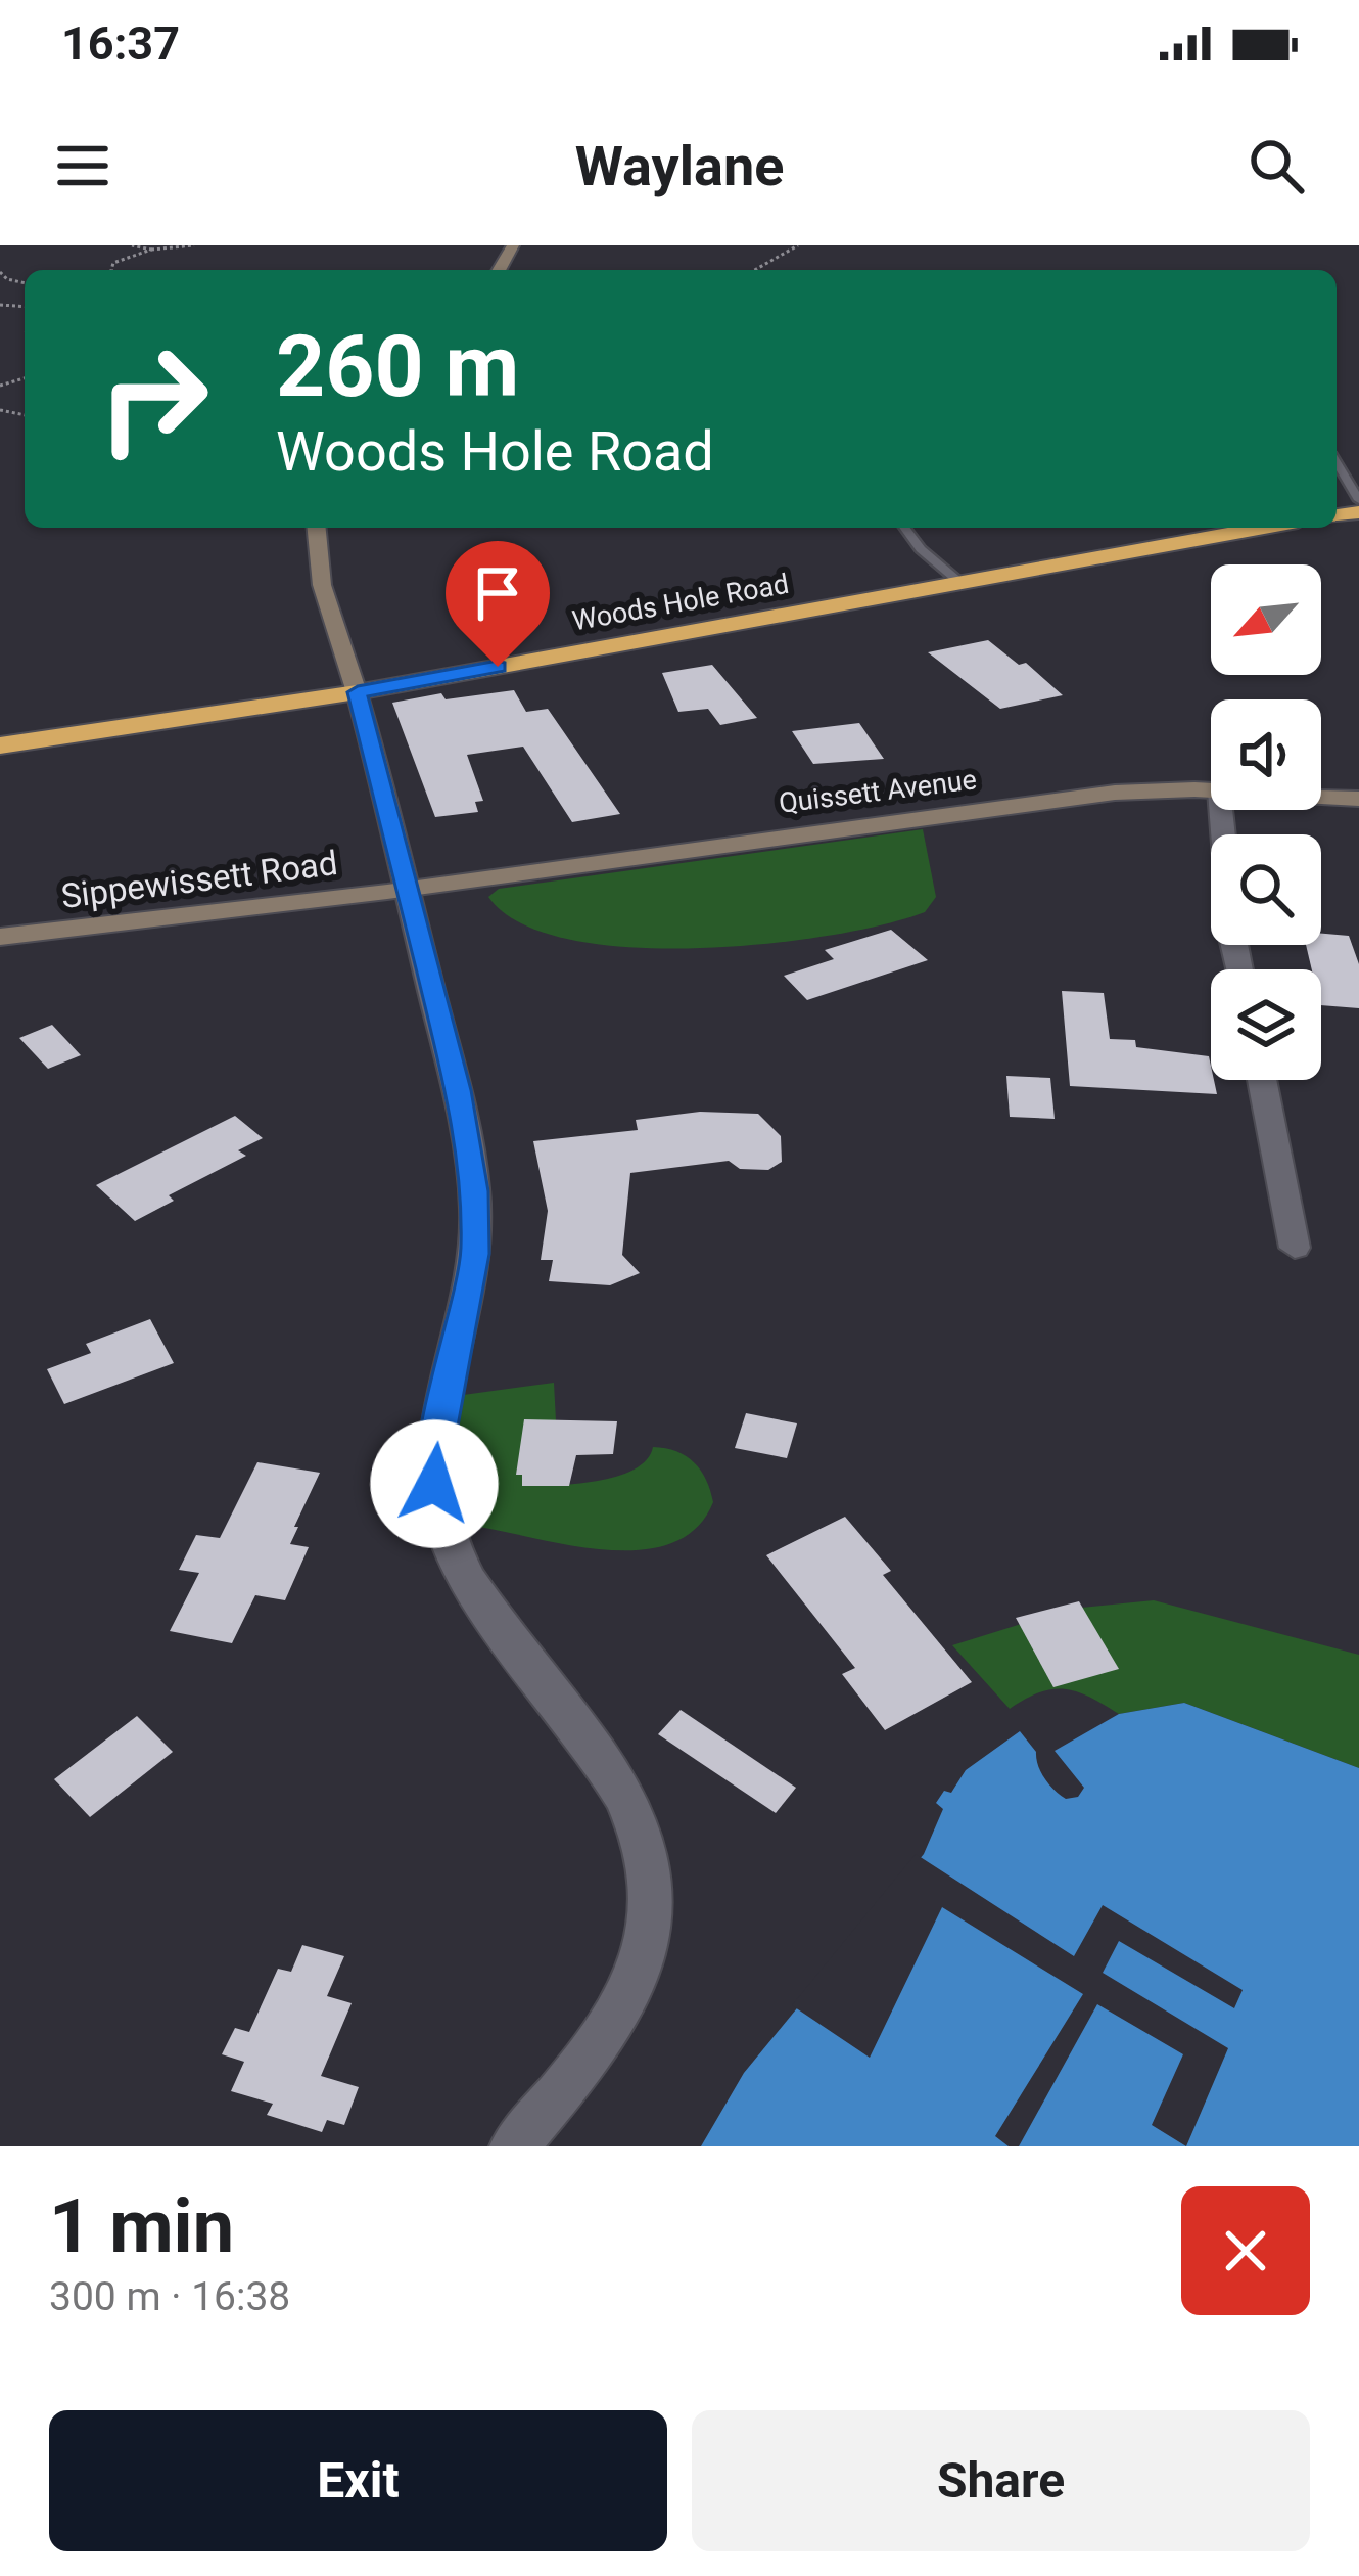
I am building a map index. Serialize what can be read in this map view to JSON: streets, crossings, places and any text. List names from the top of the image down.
{
  "streets": {
    "highway": ["Woods Hole Road"],
    "main road": ["Quissett Avenue", "Sippewissett Road"]
  },
  "crossings": [
    ["Quissett Avenue", "Sippewissett Road"]
  ],
  "north": "bottom left",
  "page": {
    "status": "16:37",
    "header": "Waylane",
    "turn": ["260 m", "Woods Hole Road"],
    "heading": ["1 min", "300 m · 16:38"],
    "buttons": ["Exit", "Share"]
  }
}
